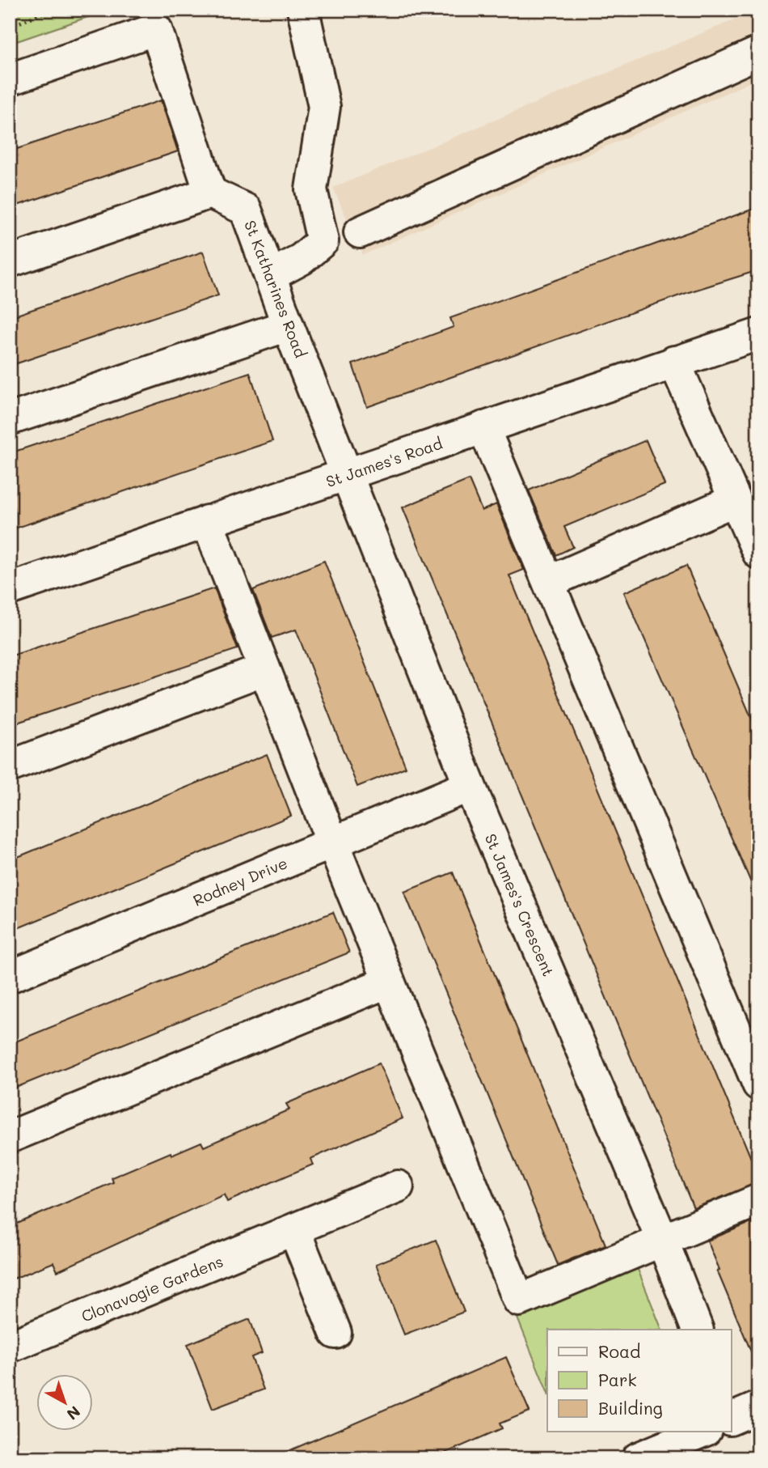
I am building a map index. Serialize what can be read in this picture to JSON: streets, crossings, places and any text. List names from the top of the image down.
{
  "streets": {
    "street": [
      "St Katharines Road",
      "St James's Road",
      "Rodney Drive",
      "St James's Crescent",
      "Clonavogie Gardens"
    ]
  },
  "crossings": [
    ["St Katharines Road", "St James's Road"],
    ["St Katharines Road", "St James's Crescent"],
    ["St James's Road", "St James's Crescent"],
    ["Rodney Drive", "St James's Crescent"]
  ],
  "legend": ["Road", "Park", "Building"],
  "north": "bottom right"
}
